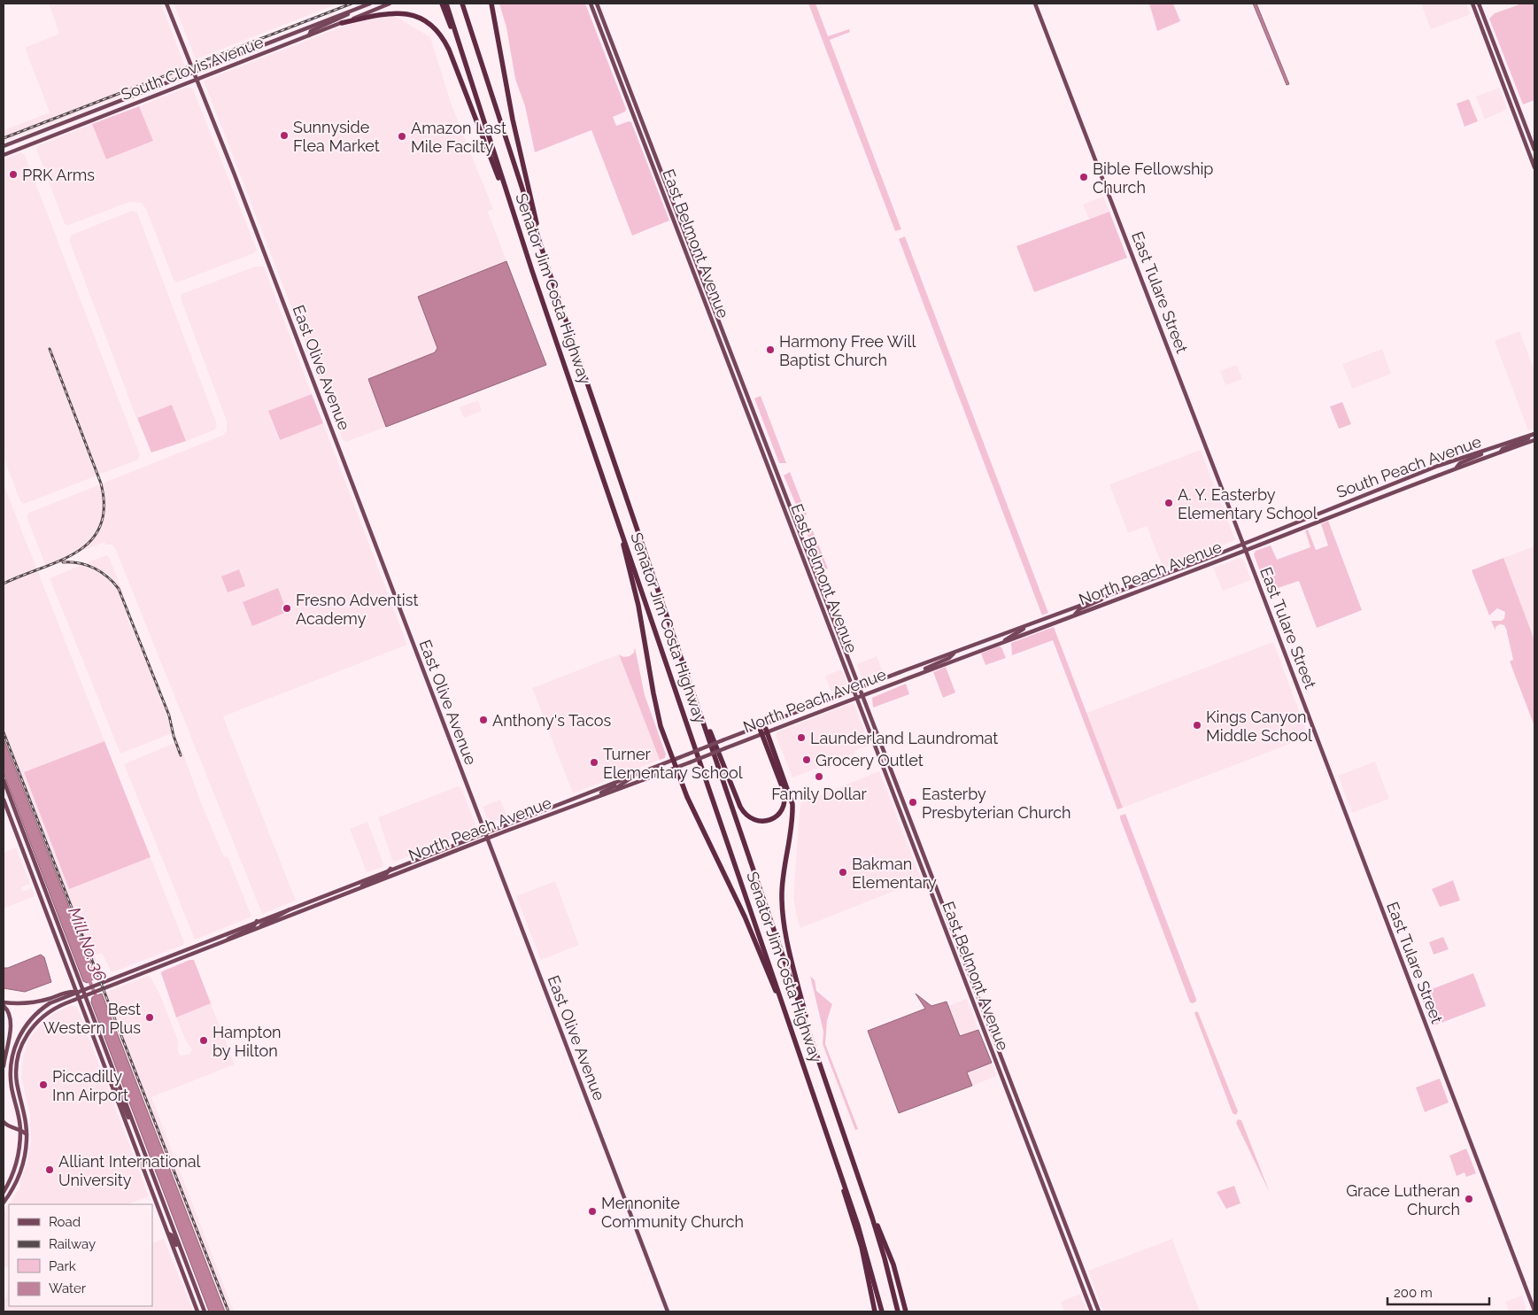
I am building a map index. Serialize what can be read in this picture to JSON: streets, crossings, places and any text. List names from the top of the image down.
{
  "streets": {
    "highway": ["Senator Jim Costa Highway"],
    "main road": [
      "South Clovis Avenue",
      "East Belmont Avenue",
      "East Tulare Street",
      "East Olive Avenue",
      "South Peach Avenue",
      "North Peach Avenue"
    ]
  },
  "crossings": [
    ["South Clovis Avenue", "East Olive Avenue"],
    ["East Belmont Avenue", "North Peach Avenue"],
    ["East Tulare Street", "South Peach Avenue"],
    ["East Tulare Street", "North Peach Avenue"],
    ["East Olive Avenue", "North Peach Avenue"],
    ["South Peach Avenue", "North Peach Avenue"]
  ],
  "water": ["Mill No. 36"],
  "places": [
    "Sunnyside Flea Market",
    "Amazon Last Mile Facilty",
    "PRK Arms",
    "Bible Fellowship Church",
    "Harmony Free Will Baptist Church",
    "A. Y. Easterby Elementary School",
    "Fresno Adventist Academy",
    "Anthony's Tacos",
    "Kings Canyon Middle School",
    "Launderland Laundromat",
    "Grocery Outlet",
    "Turner Elementary School",
    "Family Dollar",
    "Easterby Presbyterian Church",
    "Bakman Elementary",
    "Best Western Plus",
    "Hampton by Hilton",
    "Piccadilly Inn Airport",
    "Alliant International University",
    "Grace Lutheran Church",
    "Mennonite Community Church"
  ],
  "legend": [
    "Road",
    "Railway",
    "Park",
    "Water"
  ],
  "scale_bar": "200 m"
}
